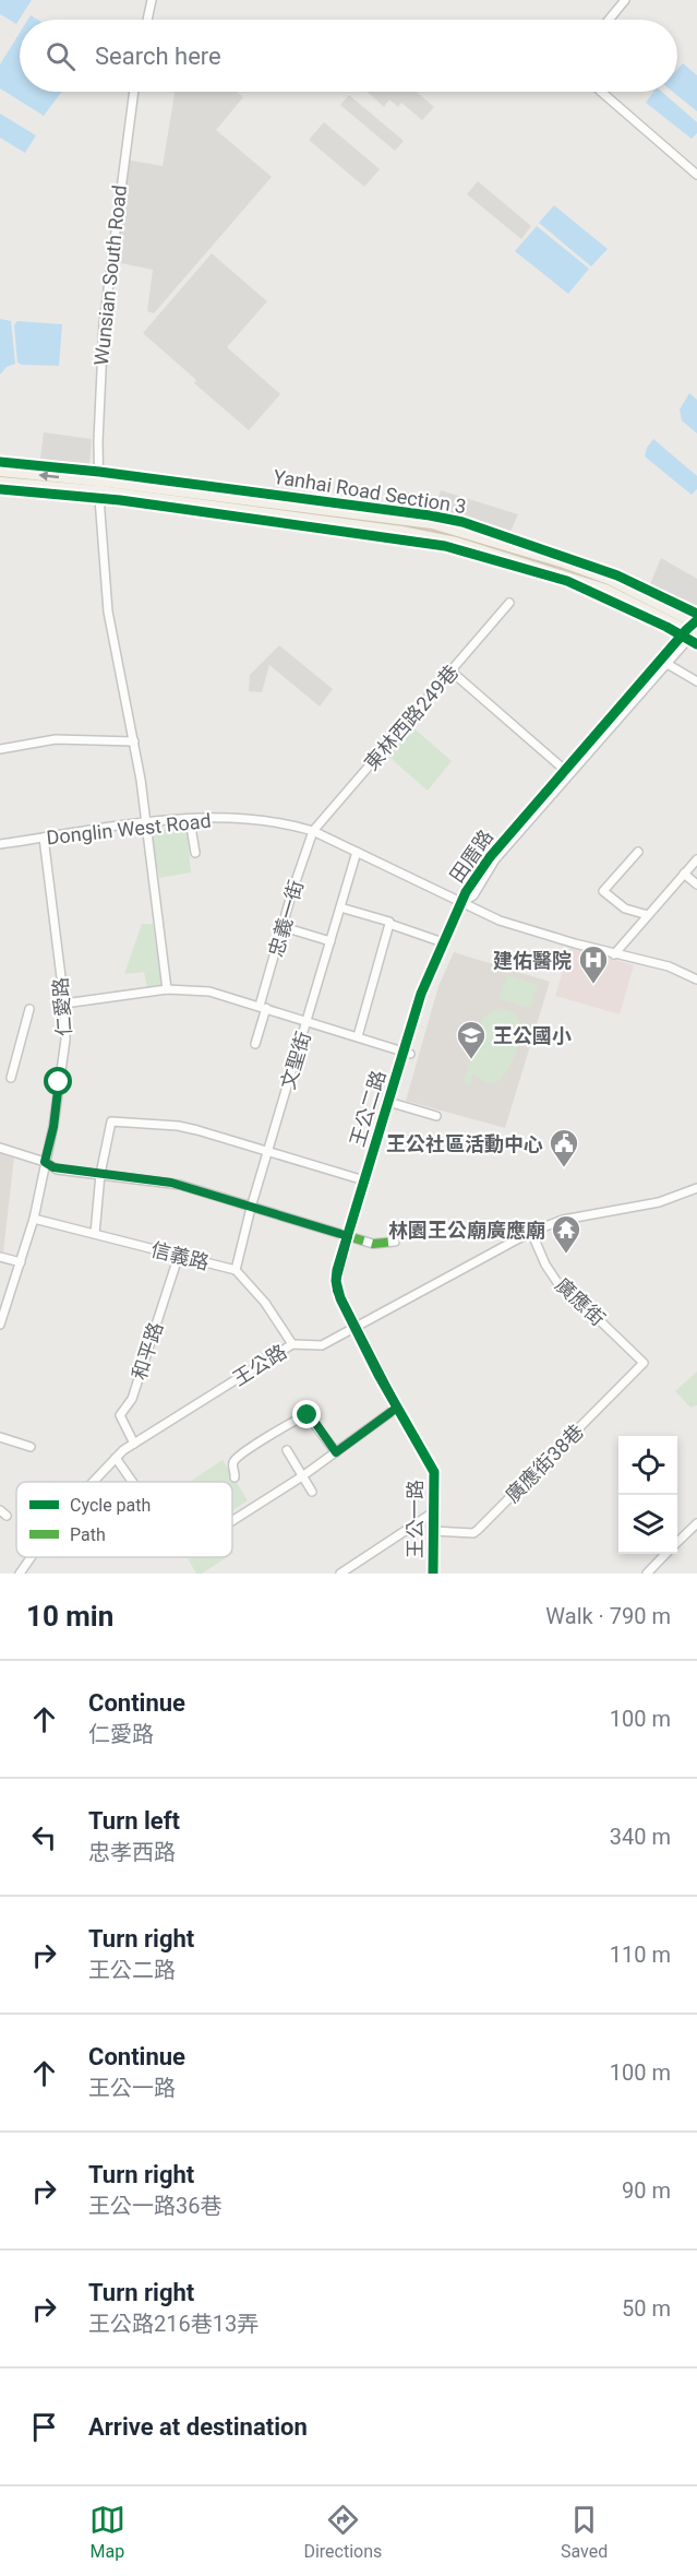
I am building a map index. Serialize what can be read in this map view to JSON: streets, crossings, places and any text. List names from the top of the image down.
{
  "streets": {
    "main road": ["Yanhai Road Section 3"],
    "street": [
      "Wunsian South Road",
      "東林西路249巷",
      "Donglin West Road",
      "田厝路",
      "忠義一街",
      "仁愛路",
      "文聖街",
      "王公二路",
      "信義路",
      "廣應街",
      "和平路",
      "王公路",
      "廣應街38巷",
      "王公一路"
    ]
  },
  "crossings": [
    ["Wunsian South Road", "Yanhai Road Section 3"],
    ["Wunsian South Road", "Donglin West Road"],
    ["Yanhai Road Section 3", "田厝路"],
    ["東林西路249巷", "Donglin West Road"],
    ["東林西路249巷", "忠義一街"],
    ["Donglin West Road", "田厝路"],
    ["Donglin West Road", "忠義一街"],
    ["Donglin West Road", "仁愛路"],
    ["Donglin West Road", "文聖街"],
    ["Donglin West Road", "王公二路"],
    ["田厝路", "王公二路"],
    ["仁愛路", "信義路"],
    ["文聖街", "信義路"],
    ["王公二路", "王公路"],
    ["王公二路", "王公一路"],
    ["信義路", "和平路"],
    ["信義路", "王公路"],
    ["廣應街", "王公路"],
    ["廣應街", "廣應街38巷"],
    ["和平路", "王公路"],
    ["王公路", "王公一路"],
    ["廣應街38巷", "王公一路"]
  ],
  "places": {
    "hospital": ["建佑醫院"],
    "school or university": ["王公國小"],
    "public building": ["王公社區活動中心"],
    "temple": ["林園王公廟廣應廟"]
  },
  "legend": ["Cycle path", "Path"],
  "page": {
    "search": "Search here",
    "heading": ["10 min", "Walk · 790 m"],
    "list": [
      ["Continue", "仁愛路", "100 m"],
      ["Turn left", "忠孝西路", "340 m"],
      ["Turn right", "王公二路", "110 m"],
      ["Continue", "王公一路", "100 m"],
      ["Turn right", "王公一路36巷", "90 m"],
      ["Turn right", "王公路216巷13弄", "50 m"],
      "Arrive at destination"
    ],
    "nav": ["Map", "Directions", "Saved"]
  }
}
